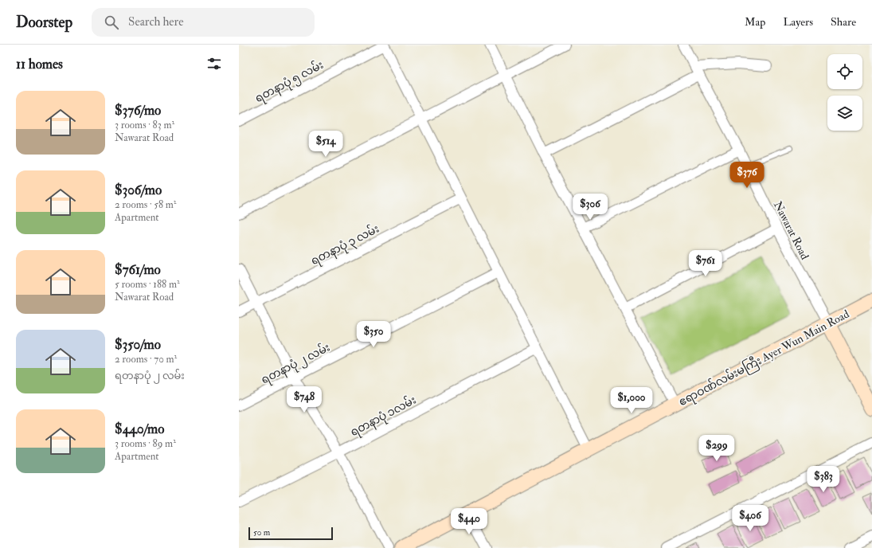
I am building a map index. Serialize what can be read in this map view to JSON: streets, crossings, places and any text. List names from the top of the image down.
{
  "streets": {
    "main road": ["ဧရာဝဏ်လမ်းမကြီး Ayer Wun Main Road"],
    "street": [
      "ရတနာပုံ ၅ လမ်း",
      "Nawarat Road",
      "ရတနာပုံ ၃ လမ်း",
      "ရတနာပုံ ၂ လမ်း",
      "ရတနာပုံ ၁လမ်း"
    ]
  },
  "crossings": [
    ["Nawarat Road", "ဧရာဝဏ်လမ်းမကြီး Ayer Wun Main Road"]
  ],
  "scale_bar": "50 m",
  "page": {
    "header": "Doorstep",
    "search": "Search here",
    "nav": ["Map", "Layers", "Share"],
    "heading": "11 homes",
    "list": [
      {
        "name": "$376/mo",
        "note": "3 rooms · 83 m² · Nawarat Road"
      },
      {
        "name": "$306/mo",
        "note": "2 rooms · 58 m² · Apartment"
      },
      {
        "name": "$761/mo",
        "note": "5 rooms · 188 m² · Nawarat Road"
      },
      {
        "name": "$350/mo",
        "note": "2 rooms · 70 m² · ရတနာပုံ ၂ လမ်း"
      },
      {
        "name": "$440/mo",
        "note": "3 rooms · 89 m² · Apartment"
      }
    ],
    "price": [
      "$514",
      "$376",
      "$306",
      "$761",
      "$350",
      "$748",
      "$1,000",
      "$299",
      "$383",
      "$406",
      "$440"
    ],
    "scale": "50 m"
  }
}
